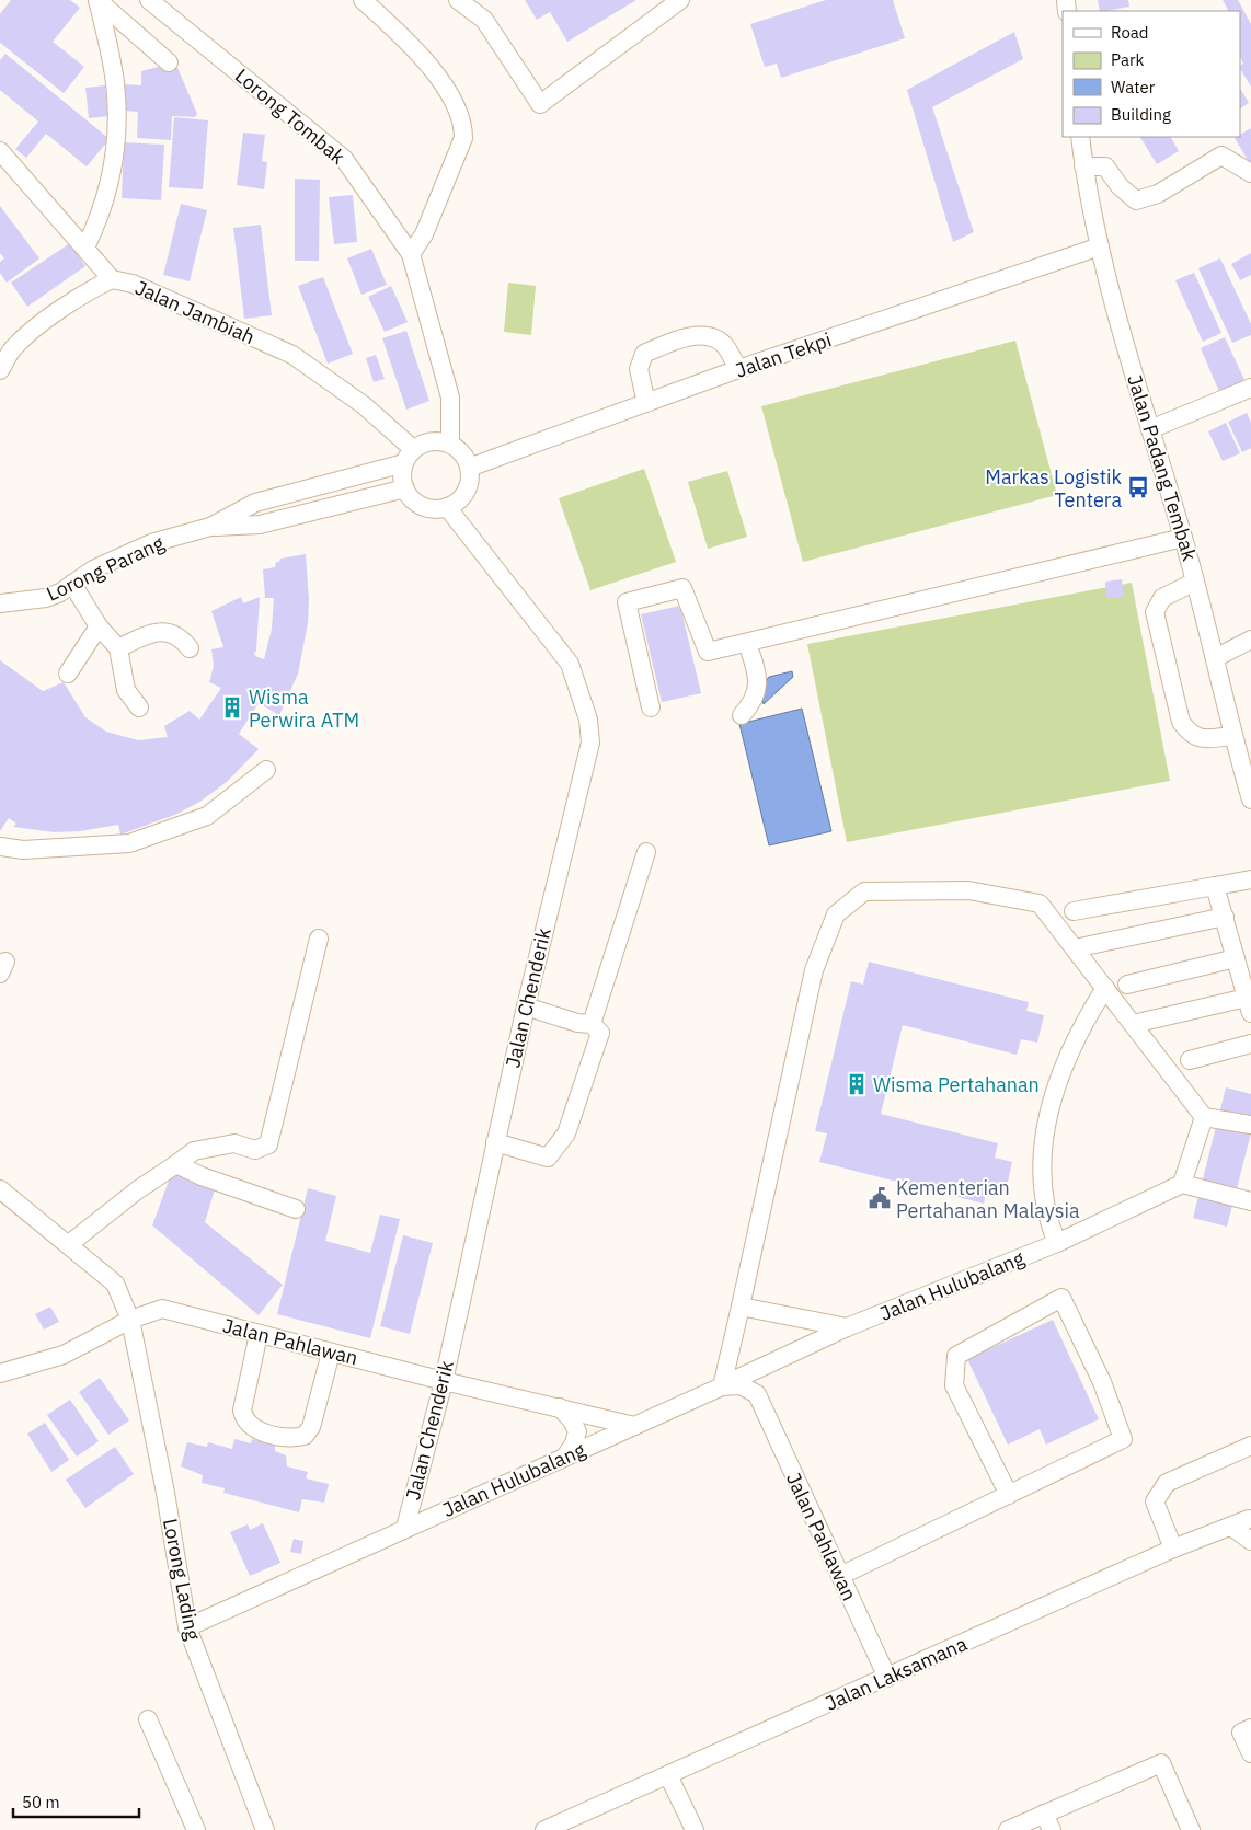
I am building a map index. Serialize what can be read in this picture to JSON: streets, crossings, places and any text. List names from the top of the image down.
{
  "streets": {
    "street": [
      "Lorong Tombak",
      "Jalan Jambiah",
      "Jalan Tekpi",
      "Jalan Padang Tembak",
      "Lorong Parang",
      "Jalan Chenderik",
      "Jalan Hulubalang",
      "Jalan Pahlawan",
      "Lorong Lading",
      "Jalan Laksamana"
    ]
  },
  "crossings": [
    ["Lorong Tombak", "Jalan Jambiah"],
    ["Lorong Tombak", "Jalan Tekpi"],
    ["Lorong Tombak", "Lorong Parang"],
    ["Lorong Tombak", "Jalan Chenderik"],
    ["Jalan Jambiah", "Jalan Tekpi"],
    ["Jalan Jambiah", "Lorong Parang"],
    ["Jalan Jambiah", "Jalan Chenderik"],
    ["Jalan Tekpi", "Jalan Padang Tembak"],
    ["Jalan Tekpi", "Lorong Parang"],
    ["Jalan Tekpi", "Jalan Chenderik"],
    ["Lorong Parang", "Jalan Chenderik"],
    ["Jalan Chenderik", "Jalan Hulubalang"],
    ["Jalan Chenderik", "Jalan Pahlawan"],
    ["Jalan Hulubalang", "Jalan Pahlawan"],
    ["Jalan Hulubalang", "Lorong Lading"],
    ["Jalan Pahlawan", "Lorong Lading"],
    ["Jalan Pahlawan", "Jalan Laksamana"]
  ],
  "places": {
    "bus stop": ["Markas Logistik Tentera"],
    "building": ["Wisma Perwira ATM", "Wisma Pertahanan"],
    "public building": ["Kementerian Pertahanan Malaysia"]
  },
  "legend": [
    "Road",
    "Park",
    "Water",
    "Building"
  ],
  "scale_bar": "50 m"
}
